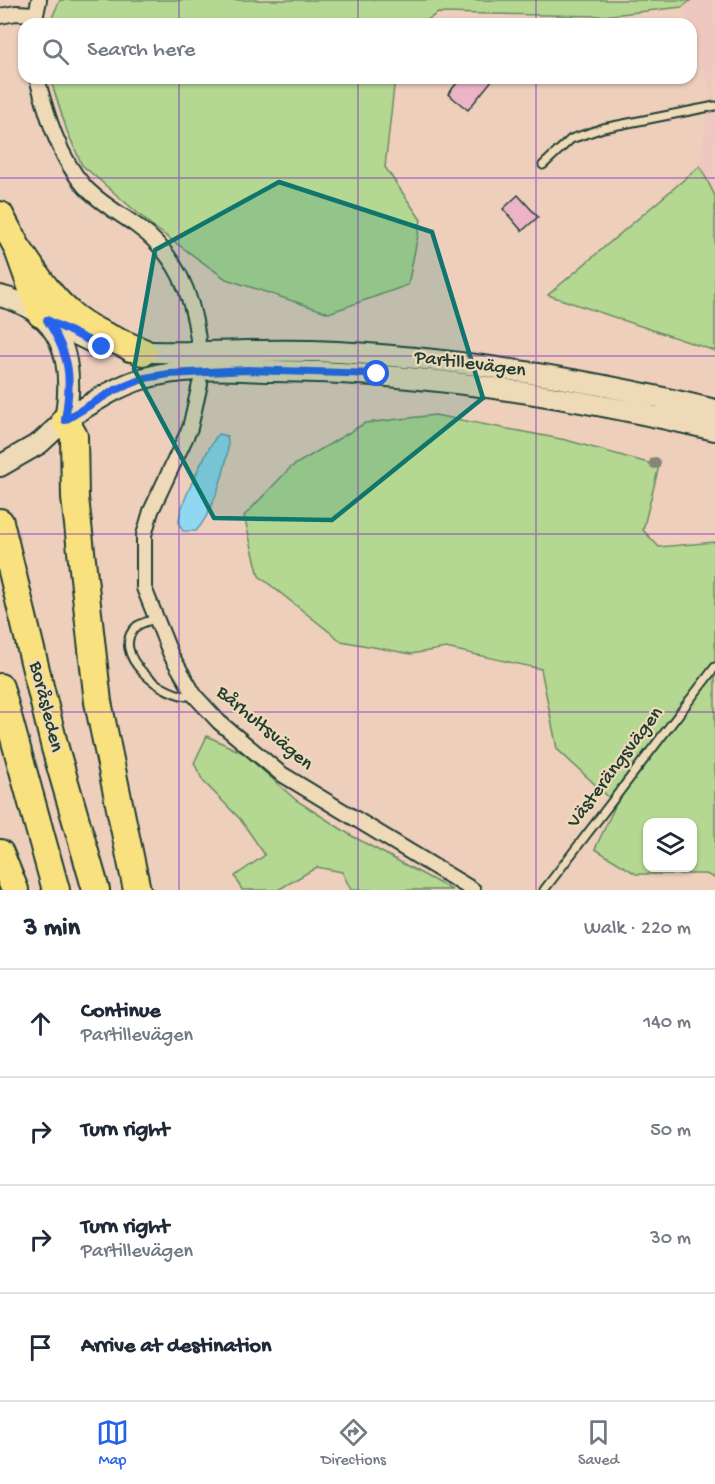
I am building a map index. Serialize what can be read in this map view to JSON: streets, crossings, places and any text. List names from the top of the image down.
{
  "streets": {
    "highway": ["Boråsleden"],
    "street": ["Partillevägen", "Bårhultsvägen"],
    "lane": ["Västerängsvägen"]
  },
  "page": {
    "search": "Search here",
    "heading": ["3 min", "Walk · 220 m"],
    "list": [
      ["Continue", "Partillevägen", "140 m"],
      ["Turn right", "50 m"],
      ["Turn right", "Partillevägen", "30 m"],
      "Arrive at destination"
    ],
    "nav": ["Map", "Directions", "Saved"]
  }
}
